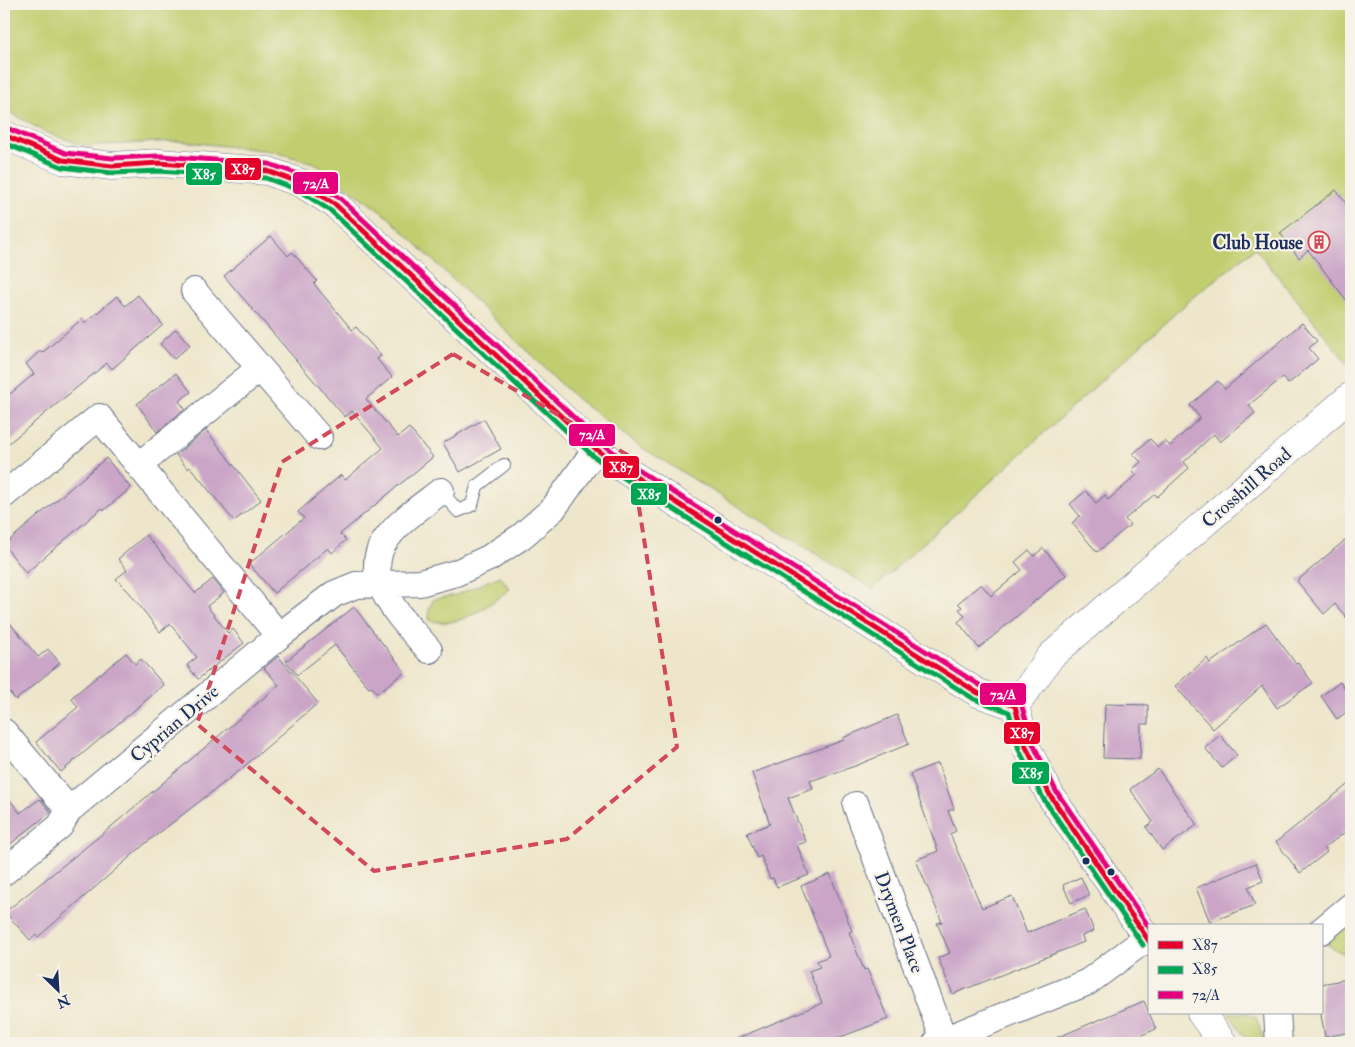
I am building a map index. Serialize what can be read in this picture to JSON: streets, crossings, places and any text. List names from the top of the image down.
{
  "streets": {
    "main road": ["Crosshill Road"],
    "street": ["Cyprian Drive", "Drymen Place"]
  },
  "places": {
    "building": ["Club House"]
  },
  "lines": ["transit line 72/A", "transit line X87", "transit line X85"],
  "legend": ["X87", "X85", "72/A"],
  "north": "bottom right"
}
